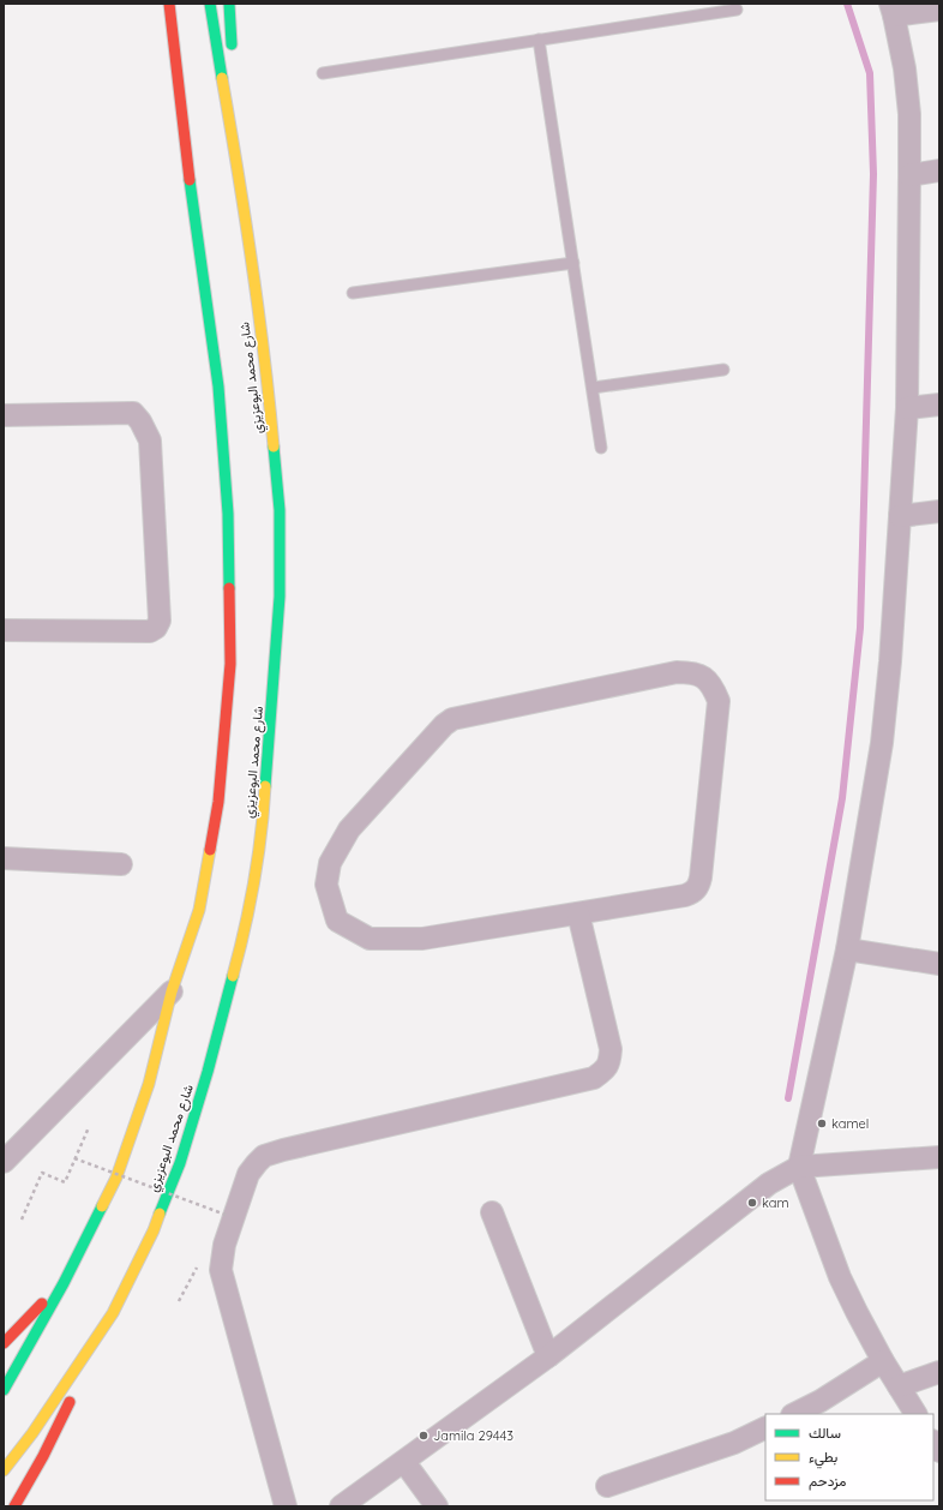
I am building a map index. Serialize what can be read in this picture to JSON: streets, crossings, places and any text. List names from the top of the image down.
{
  "streets": {
    "highway": ["شارع محمد البوعزيزي"]
  },
  "places": ["kamel", "kam", "Jamila 29443"],
  "legend": ["سالك", "بطيء", "مزدحم"]
}
